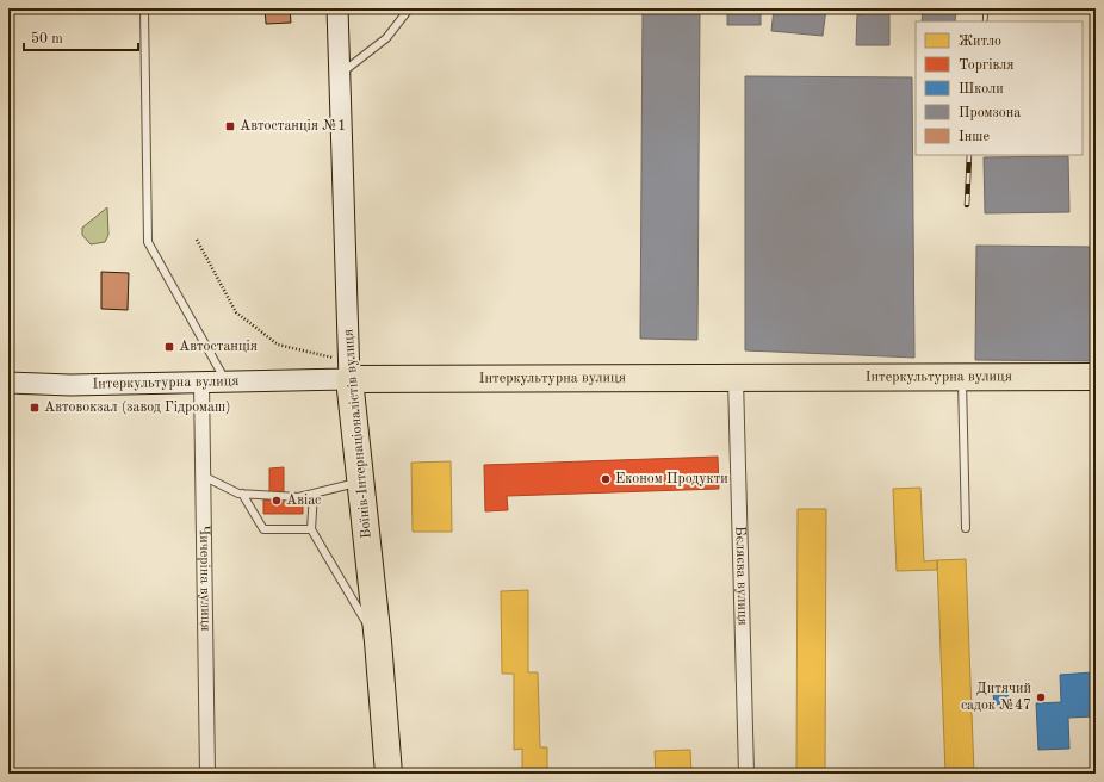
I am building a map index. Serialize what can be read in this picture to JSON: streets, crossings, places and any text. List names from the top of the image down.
{
  "streets": {
    "highway": ["Інтеркультурна вулиця", "Воїнів-Інтернаціоналістів вулиця"],
    "street": ["Бєляєва вулиця", "Чичеріна вулиця"]
  },
  "crossings": [
    ["Інтеркультурна вулиця", "Воїнів-Інтернаціоналістів вулиця"],
    ["Інтеркультурна вулиця", "Бєляєва вулиця"],
    ["Інтеркультурна вулиця", "Чичеріна вулиця"]
  ],
  "places": {
    "transit": ["Автостанція №1", "Автостанція", "Автовокзал (завод Гідромаш)"],
    "other": ["Економ Продукти", "Авіас", "Дитячий садок №47"]
  },
  "legend": [
    "Житло",
    "Торгівля",
    "Школи",
    "Промзона",
    "Інше"
  ],
  "scale_bar": "50 m"
}
